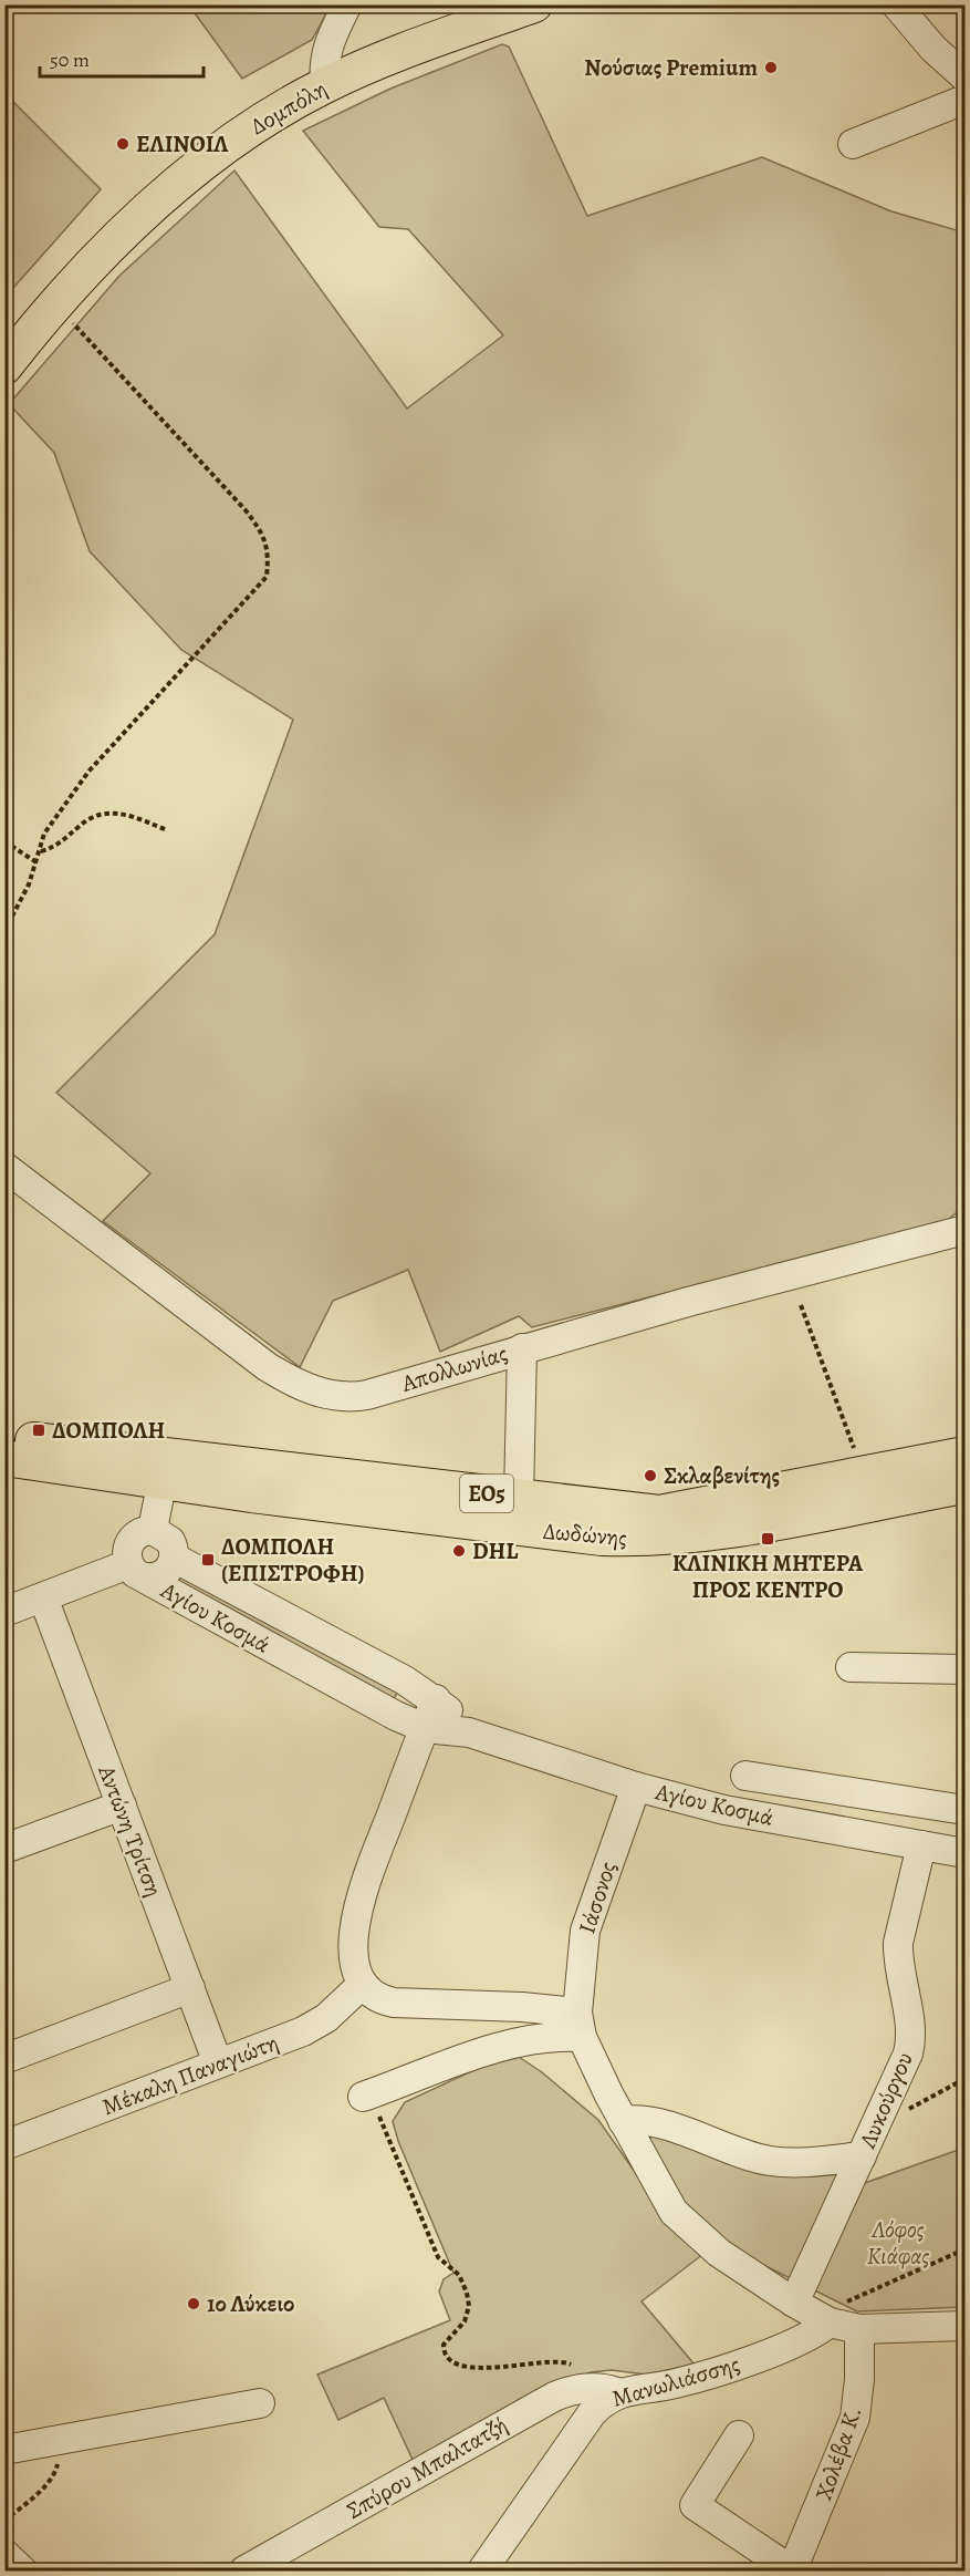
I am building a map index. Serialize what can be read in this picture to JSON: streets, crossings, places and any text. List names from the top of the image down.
{
  "streets": {
    "main road": ["Δομπόλη", "ΕΟ5", "Δωδώνης"],
    "street": [
      "Απολλωνίας",
      "Αγίου Κοσμά",
      "Αντώνη Τρίτση",
      "Ιάσονος",
      "Μέκαλη Παναγιώτη",
      "Λυκούργου",
      "Μανωλιάσσης",
      "Χολέβα Κ.",
      "Σπύρου Μπαλτατζή"
    ]
  },
  "crossings": [
    ["Αγίου Κοσμά", "Ιάσονος"],
    ["Αγίου Κοσμά", "Λυκούργου"],
    ["Αντώνη Τρίτση", "Μέκαλη Παναγιώτη"],
    ["Μανωλιάσσης", "Σπύρου Μπαλτατζή"]
  ],
  "parks": ["Λόφος Κιάφας"],
  "places": {
    "other": [
      "Νούσιας Premium",
      "ΕΛΙΝΟΙΛ",
      "Σκλαβενίτης",
      "DHL",
      "1ο Λύκειο"
    ],
    "transit": ["ΔΟΜΠΟΛΗ", "ΚΛΙΝΙΚΗ ΜΗΤΕΡΑ ΠΡΟΣ ΚΕΝΤΡΟ", "ΔΟΜΠΟΛΗ (ΕΠΙΣΤΡΟΦΗ)"]
  },
  "scale_bar": "50 m"
}
